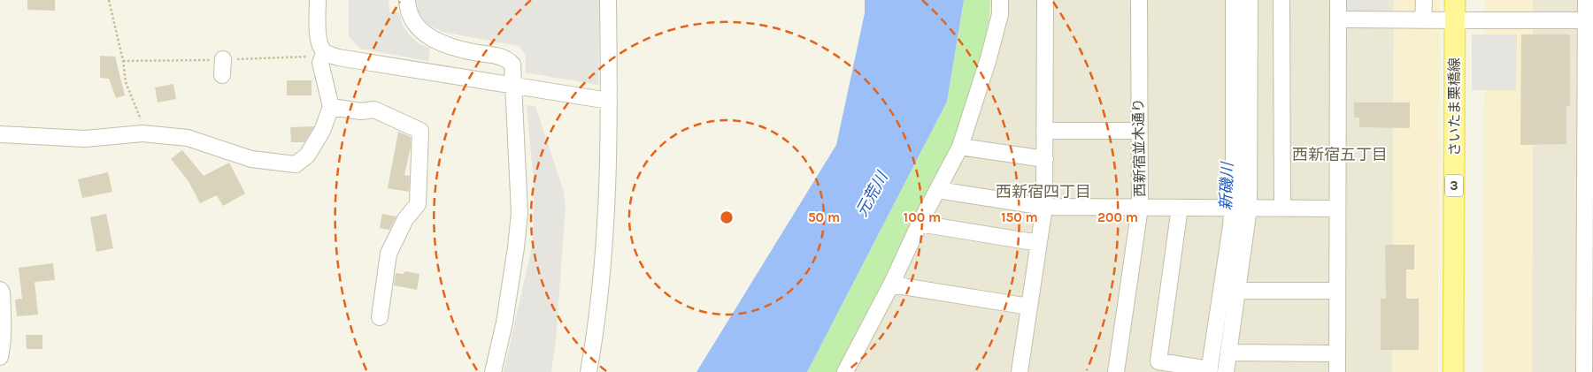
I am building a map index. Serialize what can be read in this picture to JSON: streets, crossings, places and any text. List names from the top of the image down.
{
  "streets": {
    "main road": ["さいたま栗橋線", "3"],
    "street": ["西新宿並木通り"]
  },
  "districts": ["西新宿五丁目", "西新宿四丁目"],
  "water": ["新磯川", "元荒川"],
  "rings": [
    "50 m",
    "100 m",
    "150 m",
    "200 m"
  ]
}
